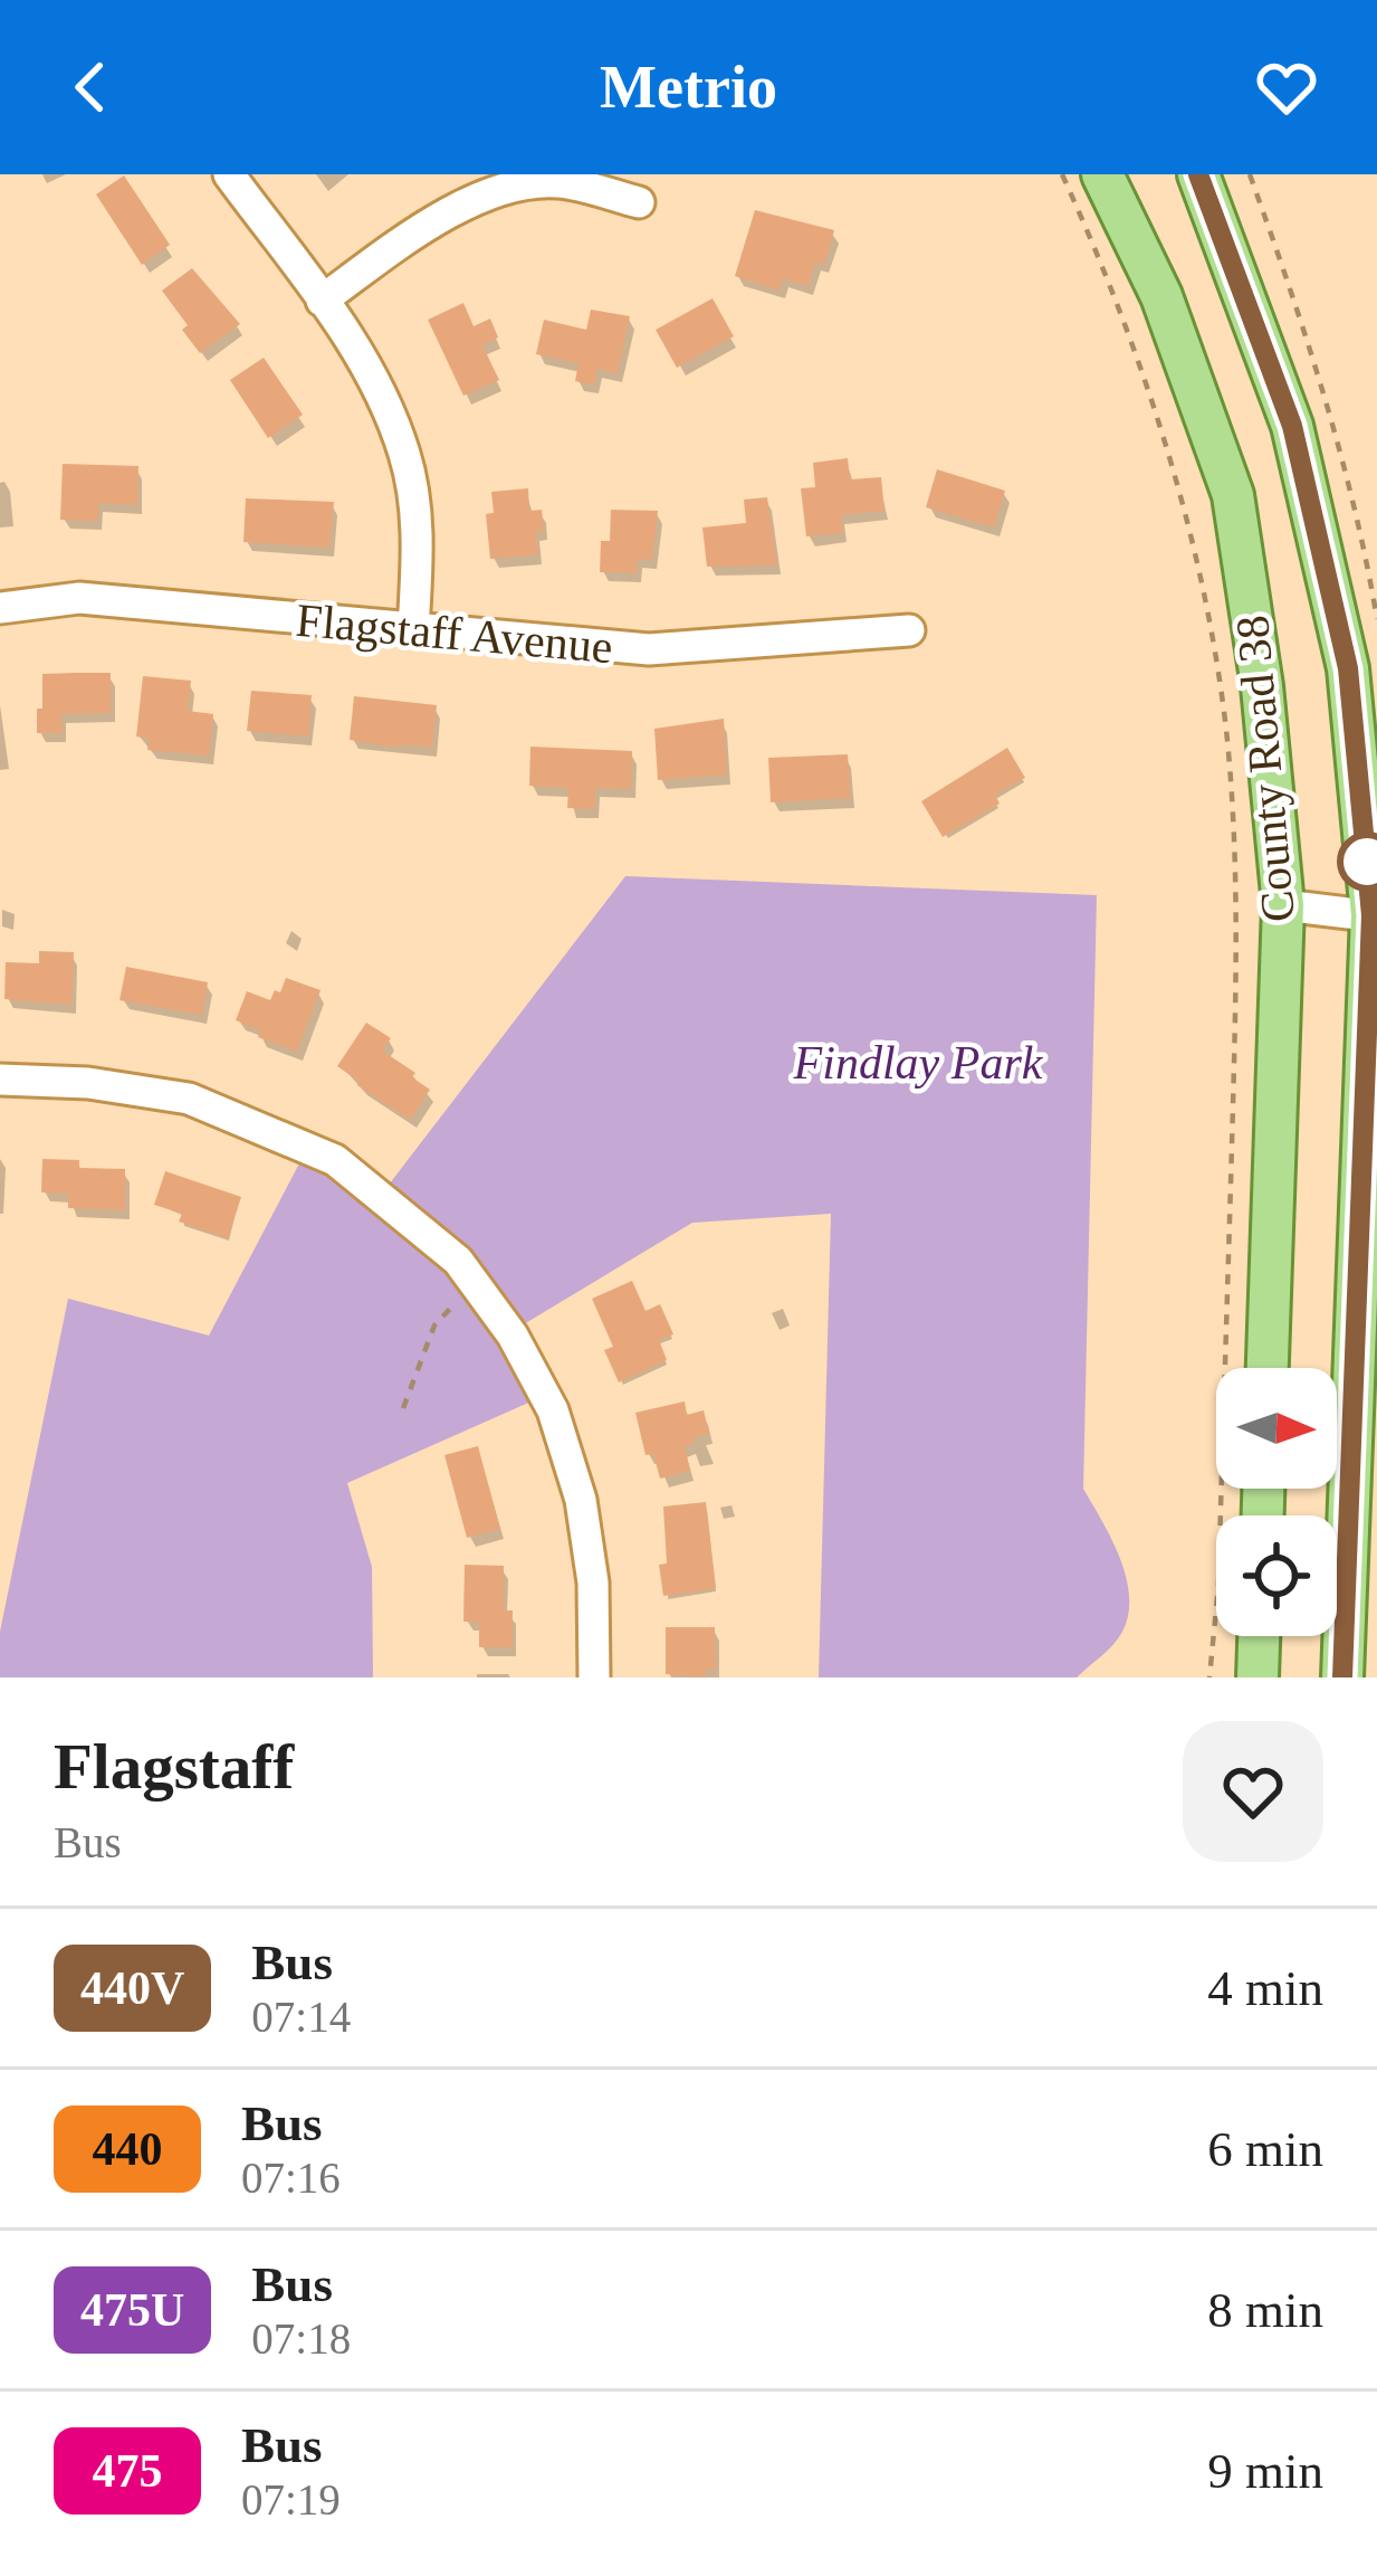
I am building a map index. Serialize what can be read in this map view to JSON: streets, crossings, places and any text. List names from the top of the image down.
{
  "streets": {
    "main road": ["County Road 38"],
    "street": ["Flagstaff Avenue"]
  },
  "parks": ["Findlay Park"],
  "lines": ["bus line 440V"],
  "north": "right",
  "page": {
    "header": "Metrio",
    "heading": ["Flagstaff", "Bus"],
    "list": [
      {
        "mark": "440V",
        "name": "Bus",
        "note": "07:14",
        "value": "4 min"
      },
      {
        "mark": "440",
        "name": "Bus",
        "note": "07:16",
        "value": "6 min"
      },
      {
        "mark": "475U",
        "name": "Bus",
        "note": "07:18",
        "value": "8 min"
      },
      {
        "mark": "475",
        "name": "Bus",
        "note": "07:19",
        "value": "9 min"
      }
    ]
  }
}
